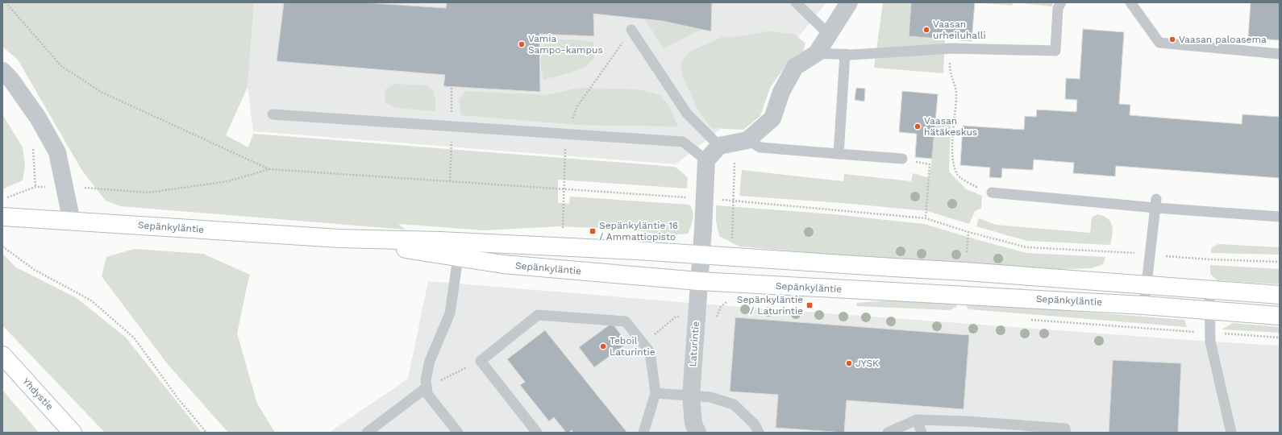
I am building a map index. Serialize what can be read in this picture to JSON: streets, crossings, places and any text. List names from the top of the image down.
{
  "streets": {
    "main road": ["Sepänkyläntie", "Yhdystie"],
    "street": ["Laturintie"]
  },
  "crossings": [
    ["Sepänkyläntie", "Laturintie"]
  ],
  "places": {
    "other": [
      "Vaasan urheiluhalli",
      "Vaasan paloasema",
      "Vamia Sampo-kampus",
      "Vaasan hätäkeskus",
      "Teboil Laturintie",
      "JYSK"
    ],
    "transit": ["Sepänkyläntie 16 / Ammattiopisto", "Sepänkyläntie / Laturintie"]
  }
}
